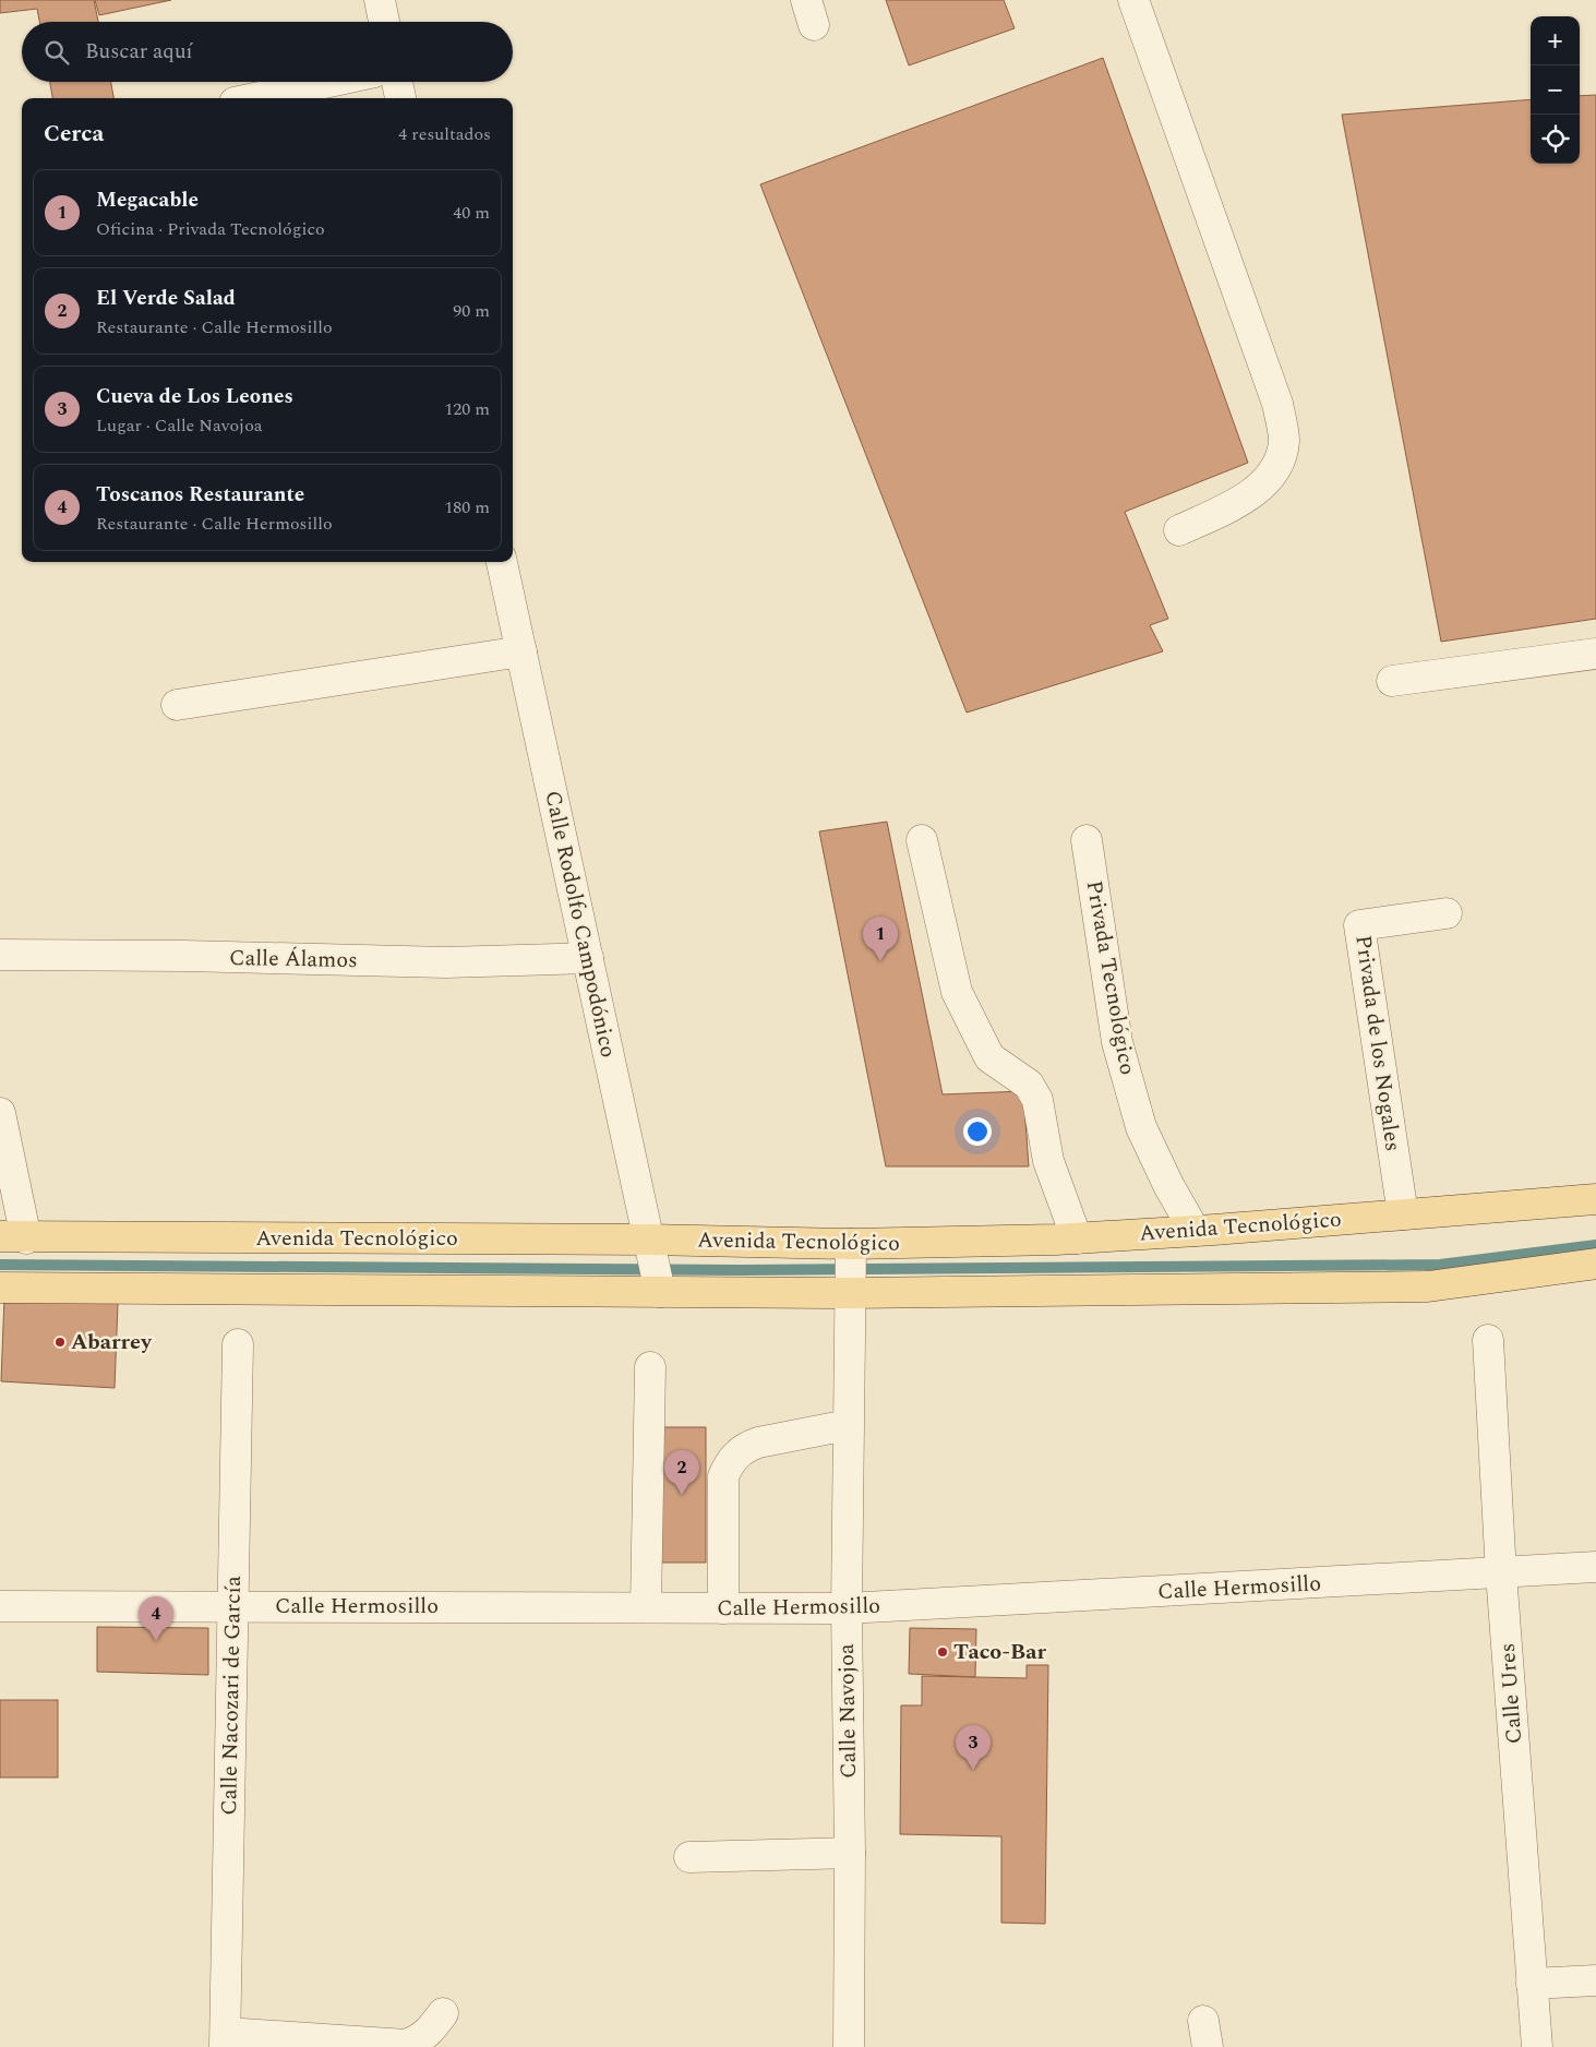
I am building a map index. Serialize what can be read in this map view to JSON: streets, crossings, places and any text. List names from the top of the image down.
{
  "streets": {
    "main road": ["Avenida Tecnológico"],
    "street": [
      "Calle Rodolfo Campodónico",
      "Calle Álamos",
      "Privada Tecnológico",
      "Privada de los Nogales",
      "Calle Hermosillo",
      "Calle Ures",
      "Calle Nacozari de García",
      "Calle Navojoa"
    ]
  },
  "crossings": [
    ["Calle Rodolfo Campodónico", "Calle Álamos"],
    ["Calle Rodolfo Campodónico", "Avenida Tecnológico"],
    ["Privada Tecnológico", "Avenida Tecnológico"],
    ["Privada de los Nogales", "Avenida Tecnológico"],
    ["Avenida Tecnológico", "Calle Navojoa"],
    ["Calle Hermosillo", "Calle Ures"],
    ["Calle Hermosillo", "Calle Nacozari de García"],
    ["Calle Hermosillo", "Calle Navojoa"]
  ],
  "places": ["Abarrey", "Taco-Bar"],
  "page": {
    "map_buttons": ["+", "−"],
    "search": "Buscar aquí",
    "heading": ["Cerca", "4 resultados"],
    "list": [
      {
        "mark": "1",
        "name": "Megacable",
        "note": "Oficina · Privada Tecnológico",
        "value": "40 m"
      },
      {
        "mark": "2",
        "name": "El Verde Salad",
        "note": "Restaurante · Calle Hermosillo",
        "value": "90 m"
      },
      {
        "mark": "3",
        "name": "Cueva de Los Leones",
        "note": "Lugar · Calle Navojoa",
        "value": "120 m"
      },
      {
        "mark": "4",
        "name": "Toscanos Restaurante",
        "note": "Restaurante · Calle Hermosillo",
        "value": "180 m"
      }
    ],
    "pins": [
      "1",
      "2",
      "4",
      "3"
    ]
  }
}
